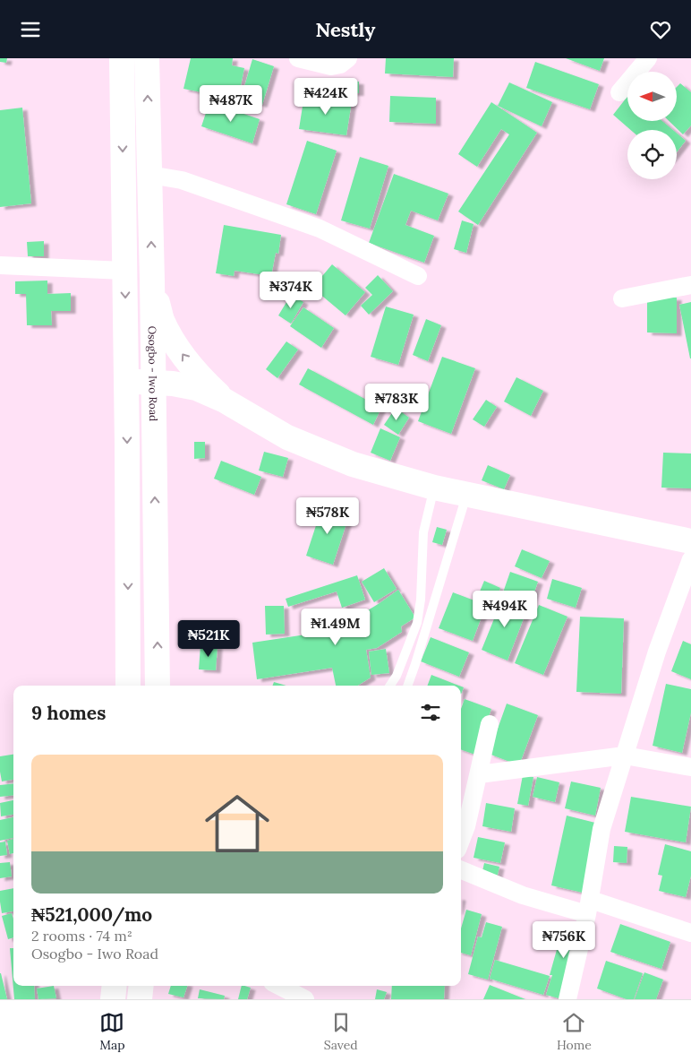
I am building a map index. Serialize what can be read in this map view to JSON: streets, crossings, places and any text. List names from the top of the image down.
{
  "streets": {
    "main road": ["Osogbo - Iwo Road"]
  },
  "north": "left",
  "page": {
    "header": "Nestly",
    "price": [
      "₦424K",
      "₦487K",
      "₦374K",
      "₦783K",
      "₦578K",
      "₦494K",
      "₦1.49M",
      "₦521K",
      "₦756K"
    ],
    "heading": "9 homes",
    "list": [
      {
        "name": "₦521,000/mo",
        "note": "2 rooms · 74 m² · Osogbo - Iwo Road"
      }
    ],
    "tabs": ["Map", "Saved", "Home"]
  }
}
